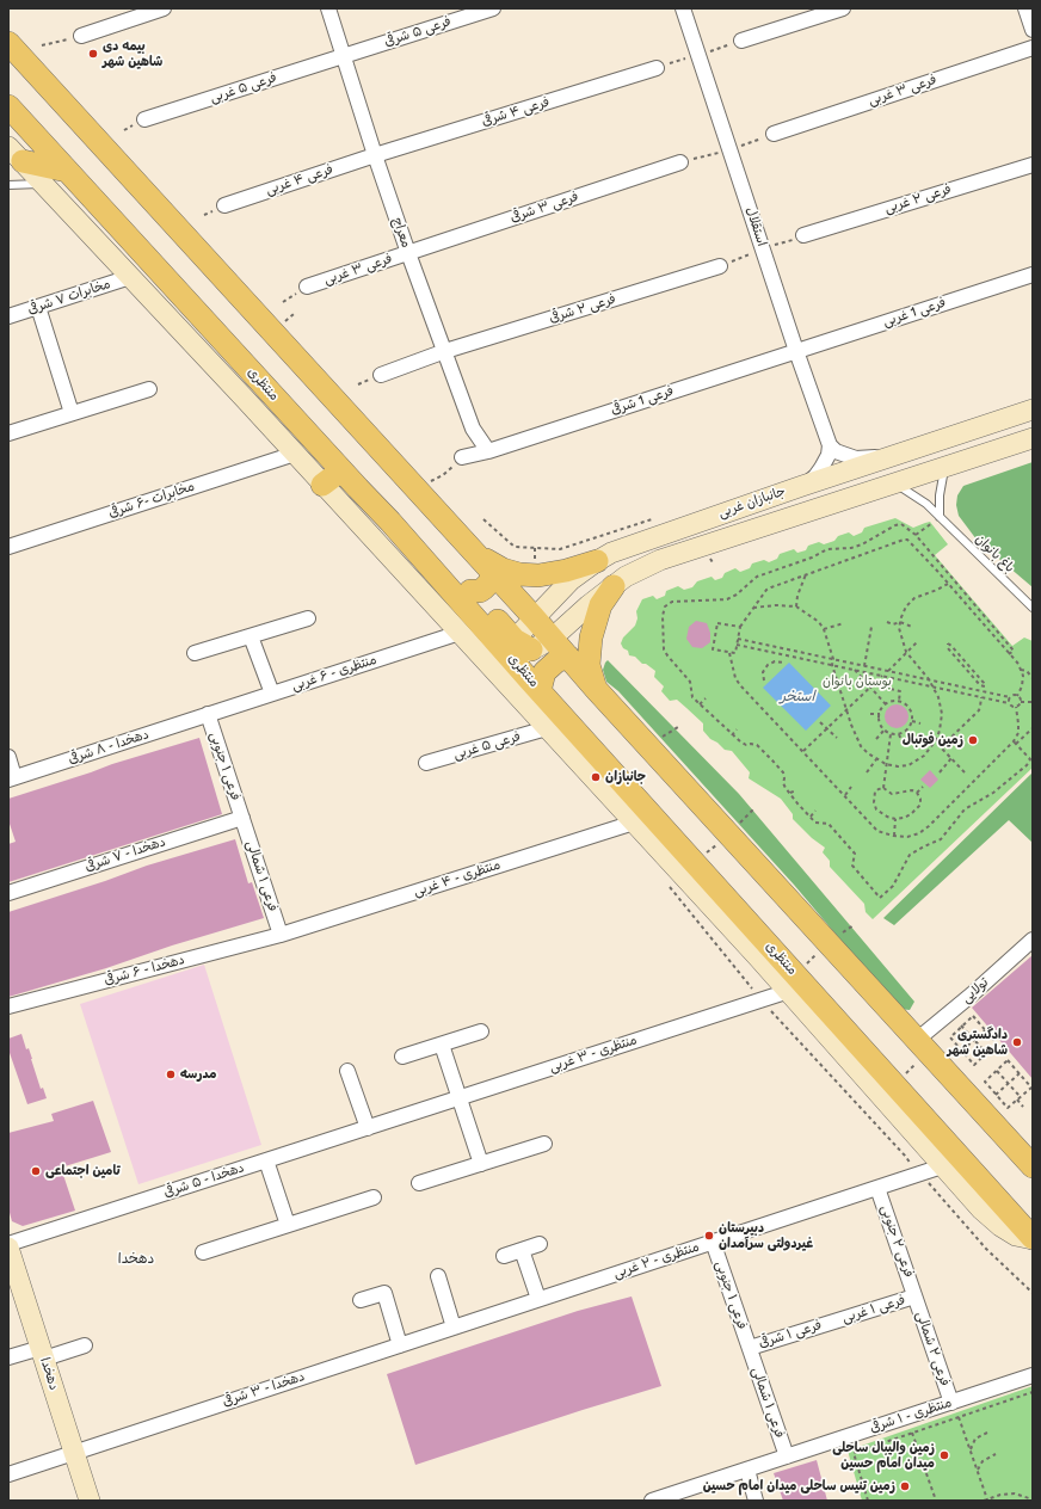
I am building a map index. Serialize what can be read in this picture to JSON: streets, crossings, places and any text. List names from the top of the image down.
{
  "streets": {
    "main road": ["منتظری"],
    "street": [
      "فرعی ۵ شرقی",
      "فرعی ۵ غربی",
      "فرعی ۳ غربی",
      "فرعی ۴ شرقی",
      "فرعی ۴ غربی",
      "فرعی ۲ غربی",
      "فرعی ۳ شرقی",
      "استقلال",
      "معراج",
      "مخابرات ۷ شرقی",
      "فرعی ۲ شرقی",
      "فرعی 1 غربی",
      "فرعی 1 شرقی",
      "مخابرات -۶ شرقی",
      "جانبازان غربی",
      "منتظری - ۶ غربی",
      "دهخدا - ۸ شرقی",
      "فرعی ۱ جنوبی",
      "دهخدا - ۷ شرقی",
      "فرعی ۱ شمالی",
      "منتظری - ۴ غربی",
      "دهخدا - ۶ شرقی",
      "تولایی",
      "منتظری - ۳ غربی",
      "دهخدا - ۵ شرقی",
      "فرعی ۲ جنوبی",
      "منتظری - ۲ غربی",
      "فرعی ۱ غربی",
      "فرعی ۱ شرقی",
      "فرعی ۲ شمالی",
      "دهخدا",
      "دهخدا - ۳ شرقی",
      "منتظری - ۱ شرقی"
    ],
    "lane": ["باغ بانوان"]
  },
  "crossings": [
    ["فرعی ۵ شرقی", "فرعی ۵ غربی"],
    ["فرعی ۵ شرقی", "معراج"],
    ["فرعی ۵ غربی", "معراج"],
    ["فرعی ۵ غربی", "منتظری"],
    ["فرعی ۳ غربی", "فرعی ۳ شرقی"],
    ["فرعی ۳ غربی", "معراج"],
    ["فرعی ۴ شرقی", "فرعی ۴ غربی"],
    ["فرعی ۴ شرقی", "معراج"],
    ["فرعی ۴ غربی", "معراج"],
    ["فرعی ۳ شرقی", "معراج"],
    ["استقلال", "فرعی 1 غربی"],
    ["استقلال", "فرعی 1 شرقی"],
    ["معراج", "فرعی ۲ شرقی"],
    ["معراج", "فرعی 1 شرقی"],
    ["مخابرات ۷ شرقی", "منتظری"],
    ["فرعی 1 غربی", "فرعی 1 شرقی"],
    ["منتظری", "مخابرات -۶ شرقی"],
    ["منتظری", "جانبازان غربی"],
    ["منتظری", "منتظری - ۶ غربی"],
    ["منتظری", "منتظری - ۴ غربی"],
    ["منتظری", "منتظری - ۳ غربی"],
    ["منتظری", "منتظری - ۲ غربی"],
    ["جانبازان غربی", "باغ بانوان"],
    ["منتظری - ۶ غربی", "دهخدا - ۸ شرقی"],
    ["منتظری - ۶ غربی", "فرعی ۱ جنوبی"],
    ["دهخدا - ۸ شرقی", "فرعی ۱ جنوبی"],
    ["فرعی ۱ جنوبی", "دهخدا - ۷ شرقی"],
    ["فرعی ۱ جنوبی", "فرعی ۱ شمالی"],
    ["فرعی ۱ جنوبی", "منتظری - ۲ غربی"],
    ["فرعی ۱ جنوبی", "فرعی ۱ شرقی"],
    ["دهخدا - ۷ شرقی", "فرعی ۱ شمالی"],
    ["فرعی ۱ شمالی", "منتظری - ۴ غربی"],
    ["فرعی ۱ شمالی", "دهخدا - ۶ شرقی"],
    ["فرعی ۱ شمالی", "فرعی ۱ شرقی"],
    ["فرعی ۱ شمالی", "منتظری - ۱ شرقی"],
    ["منتظری - ۴ غربی", "دهخدا - ۶ شرقی"],
    ["منتظری - ۳ غربی", "دهخدا - ۵ شرقی"],
    ["دهخدا - ۵ شرقی", "دهخدا"],
    ["فرعی ۲ جنوبی", "منتظری - ۲ غربی"],
    ["فرعی ۲ جنوبی", "فرعی ۱ غربی"],
    ["فرعی ۲ جنوبی", "فرعی ۲ شمالی"],
    ["منتظری - ۲ غربی", "دهخدا - ۳ شرقی"],
    ["فرعی ۱ غربی", "فرعی ۱ شرقی"],
    ["فرعی ۱ غربی", "فرعی ۲ شمالی"],
    ["فرعی ۲ شمالی", "منتظری - ۱ شرقی"],
    ["دهخدا", "دهخدا - ۳ شرقی"]
  ],
  "districts": ["دهخدا"],
  "water": ["استخر"],
  "parks": ["بوستان بانوان"],
  "places": [
    "بیمه دی شاهین شهر",
    "زمین فوتبال",
    "جانبازان",
    "دادگستری شاهین شهر",
    "مدرسه",
    "تامین اجتماعی",
    "دبیرستان غیردولتی سرآمدان",
    "زمین والیبال ساحلی میدان امام حسین",
    "زمین تنیس ساحلی میدان امام حسین"
  ]
}
